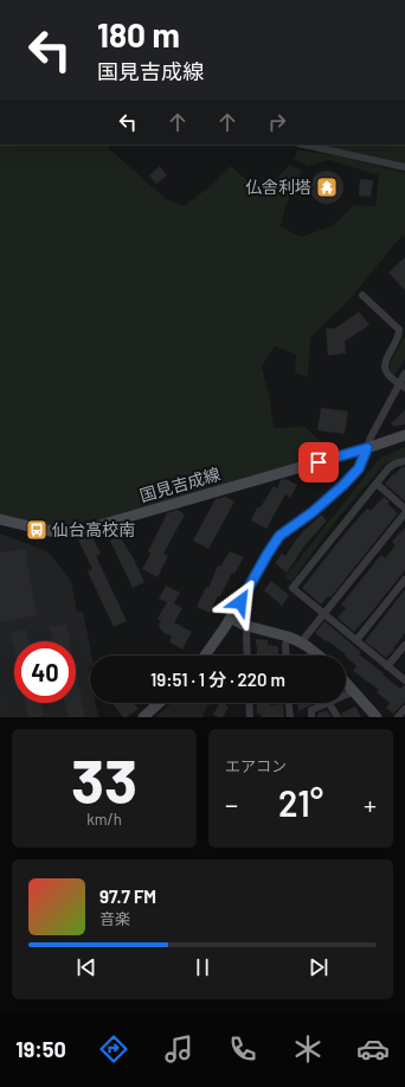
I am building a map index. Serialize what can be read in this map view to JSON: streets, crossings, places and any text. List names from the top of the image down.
{
  "streets": {
    "street": ["国見吉成線"]
  },
  "places": {
    "temple": ["仏舎利塔"],
    "bus stop": ["仙台高校南"]
  },
  "page": {
    "turn": ["180 m", "国見吉成線"],
    "limit": "40",
    "trip": "19:51 · 1 分 · 220 m",
    "tile": [
      ["33", "km/h"],
      "エアコン"
    ],
    "heat": ["−", "21°", "+"],
    "song": ["97.7 FM", "音楽"],
    "tabs": "19:50"
  }
}
